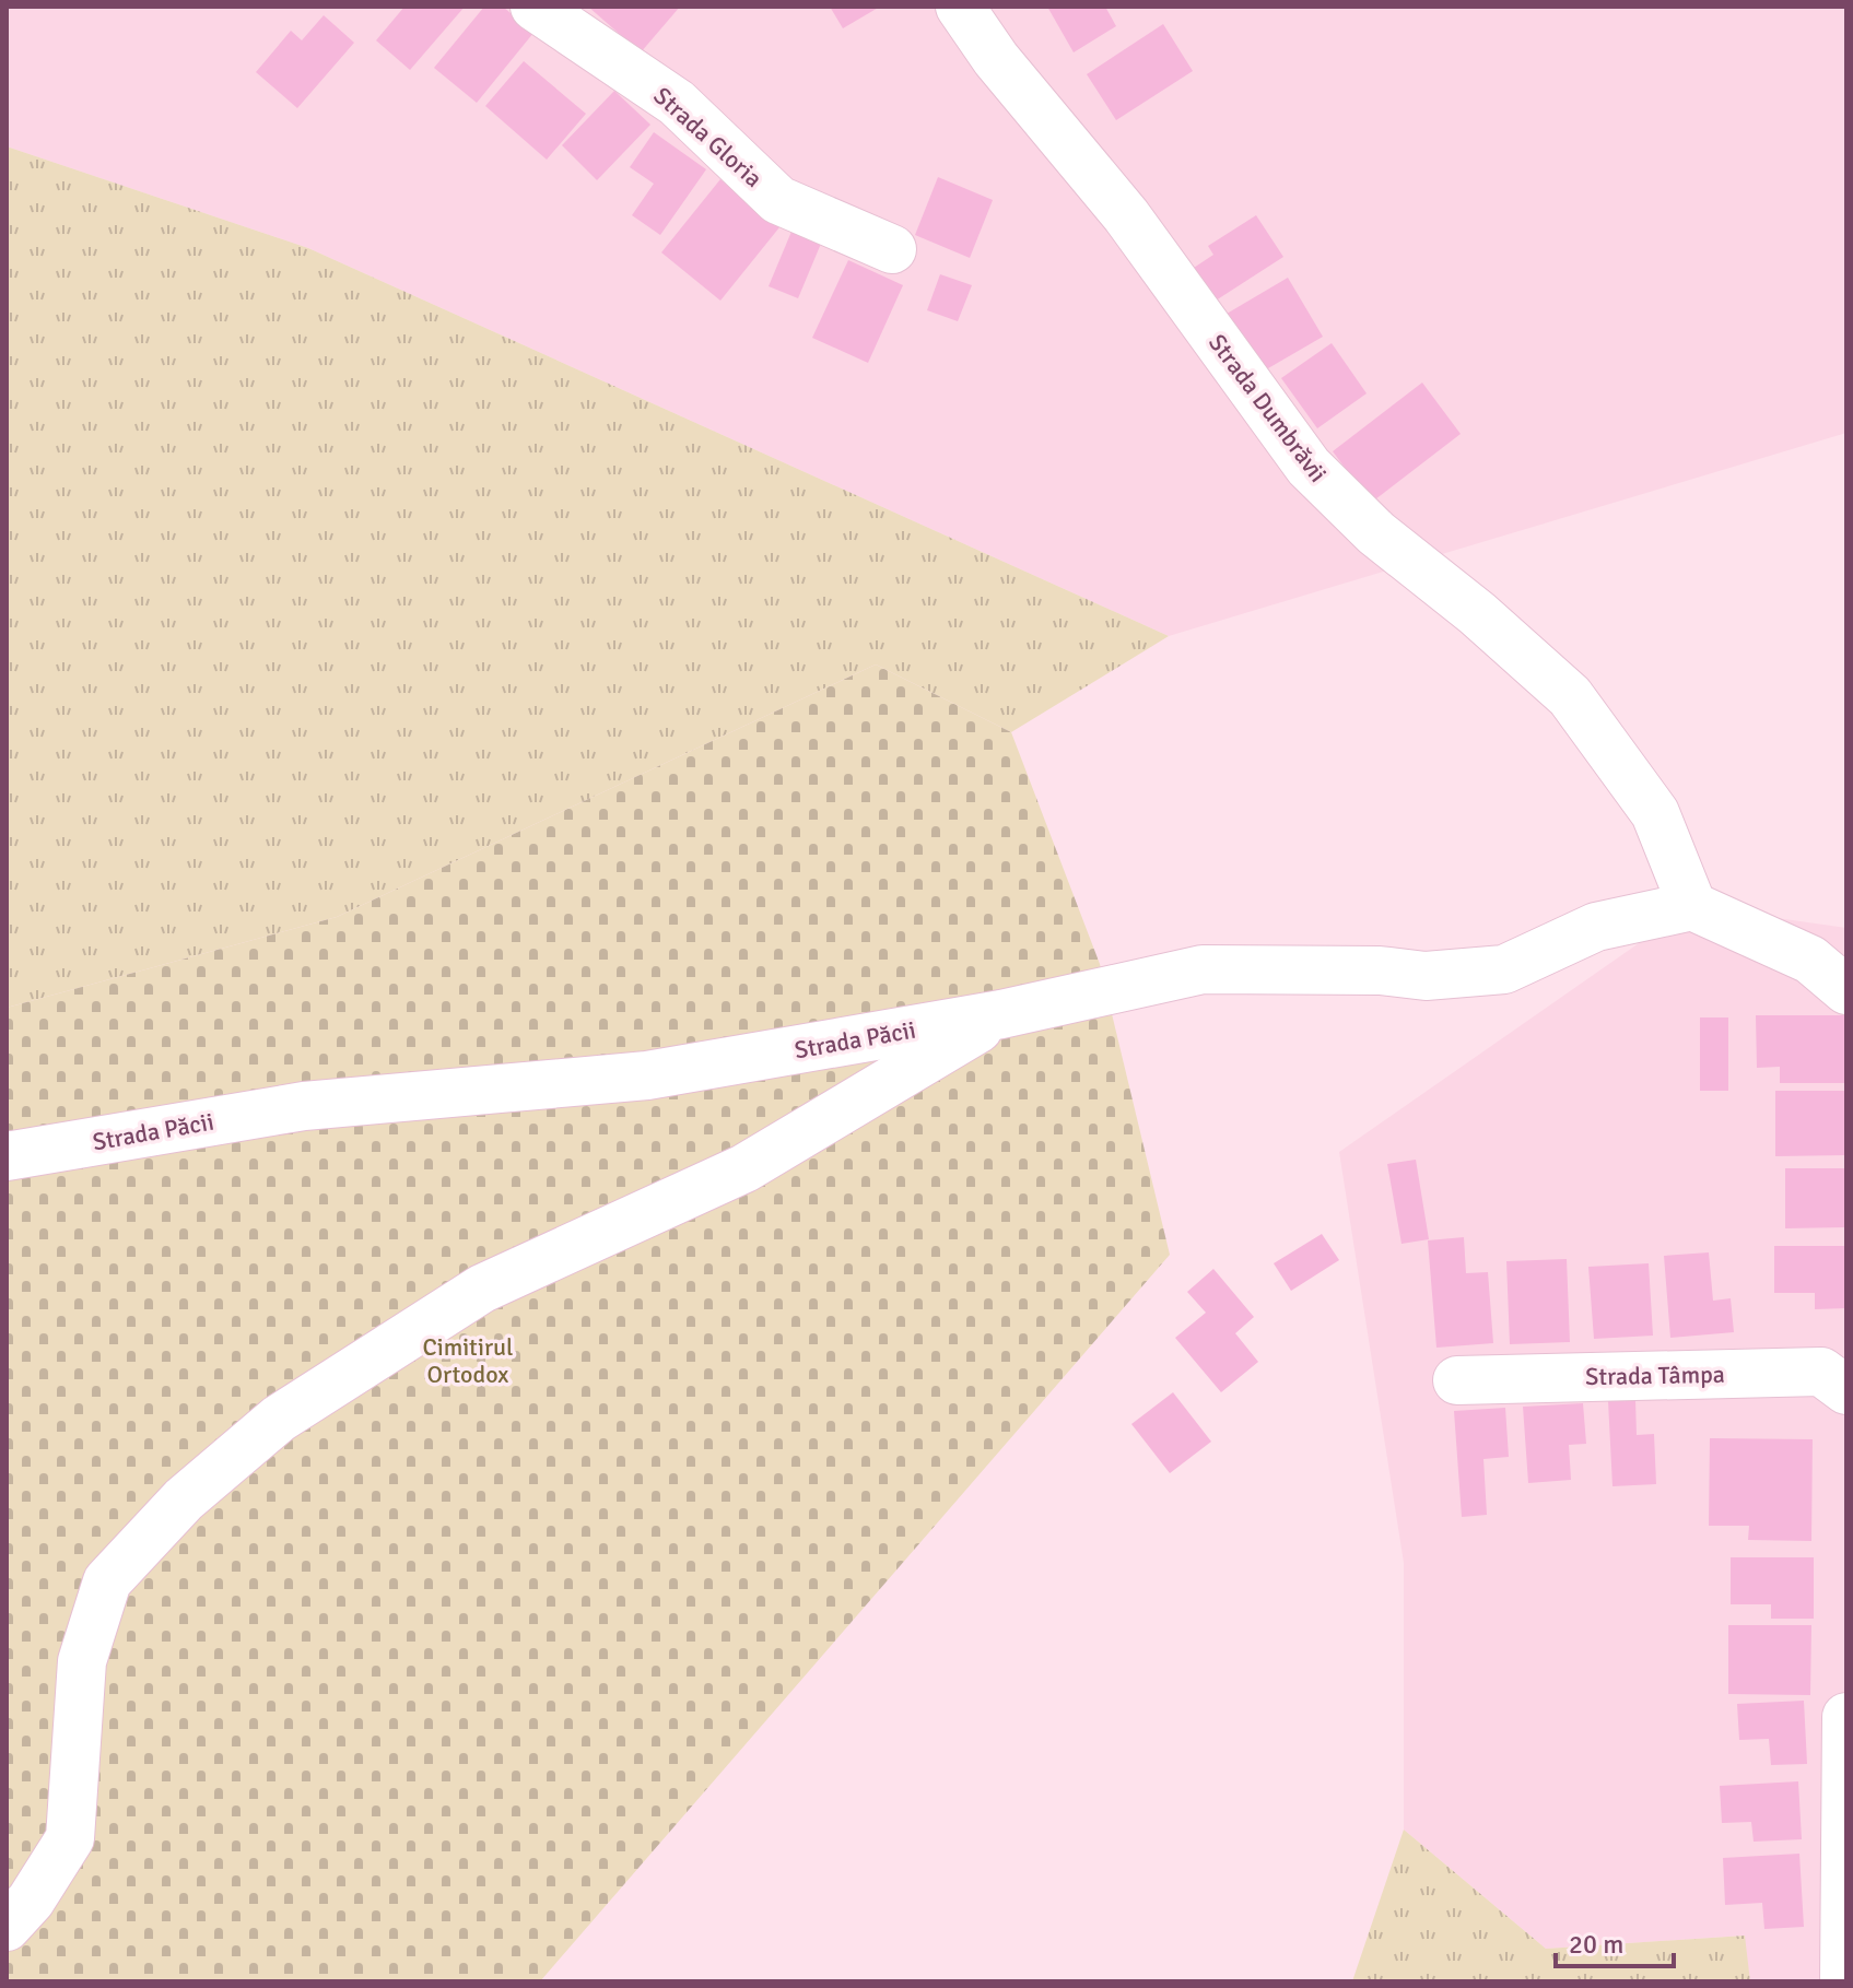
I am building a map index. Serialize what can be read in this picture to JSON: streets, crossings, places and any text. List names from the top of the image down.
{
  "streets": {
    "street": [
      "Strada Gloria",
      "Strada Dumbrăvii",
      "Strada Păcii",
      "Strada Tâmpa"
    ]
  },
  "crossings": [
    ["Strada Dumbrăvii", "Strada Păcii"]
  ],
  "parks": ["Cimitirul Ortodox"],
  "scale_bar": "20 m"
}
